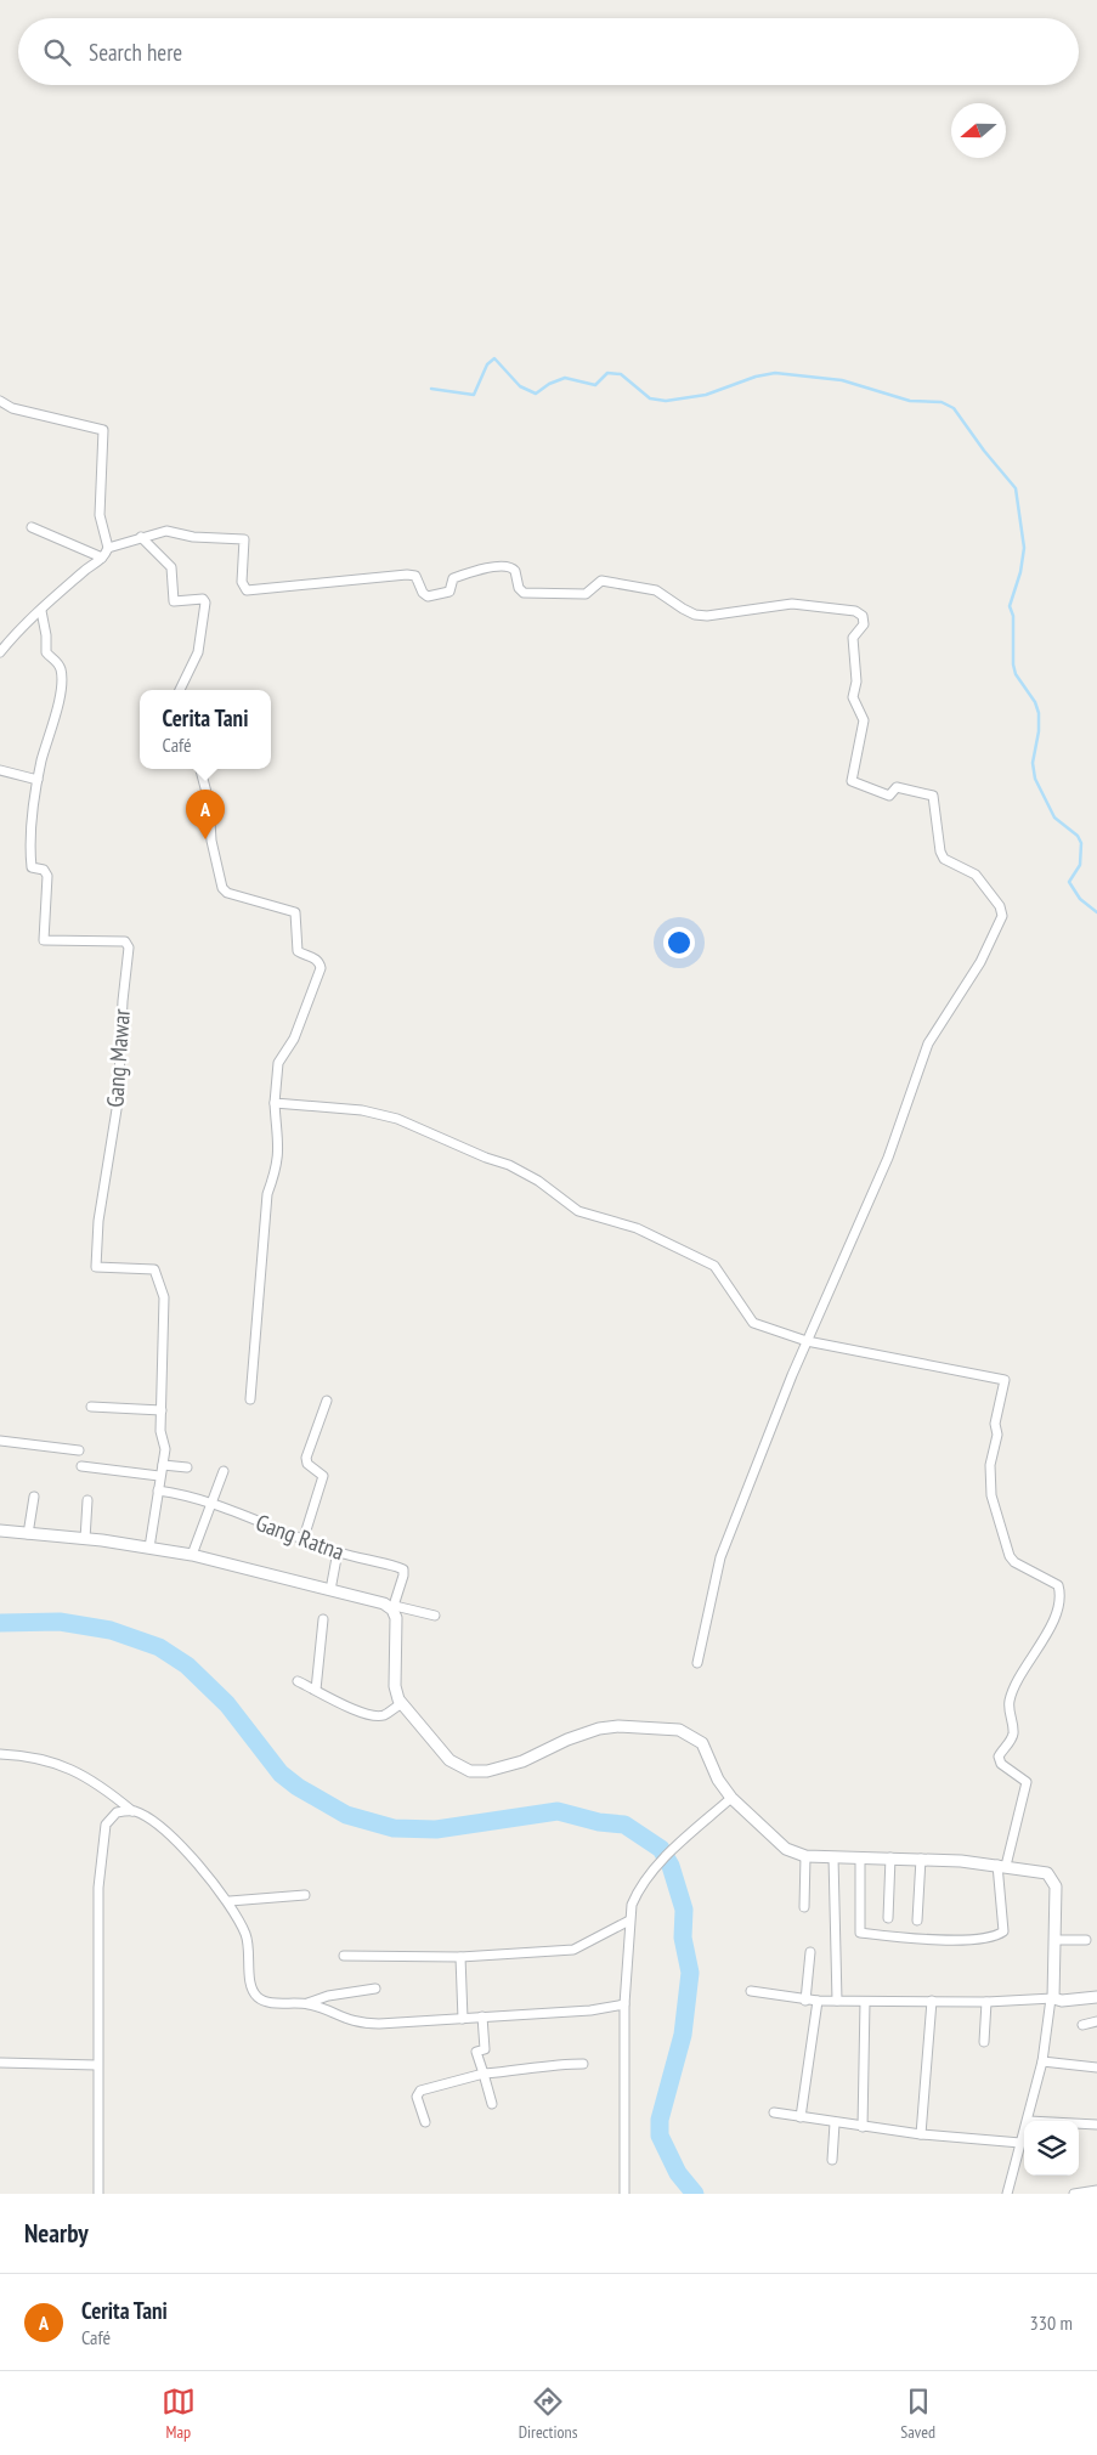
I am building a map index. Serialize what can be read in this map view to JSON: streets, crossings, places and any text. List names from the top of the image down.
{
  "streets": {
    "street": ["Gang Mawar", "Gang Ratna"]
  },
  "crossings": [
    ["Gang Mawar", "Gang Ratna"]
  ],
  "north": "left",
  "page": {
    "search": "Search here",
    "popup": ["Cerita Tani", "Café"],
    "pins": "A",
    "heading": "Nearby",
    "list": [
      {
        "mark": "A",
        "name": "Cerita Tani",
        "note": "Café",
        "value": "330 m"
      }
    ],
    "nav": ["Map", "Directions", "Saved"]
  }
}
